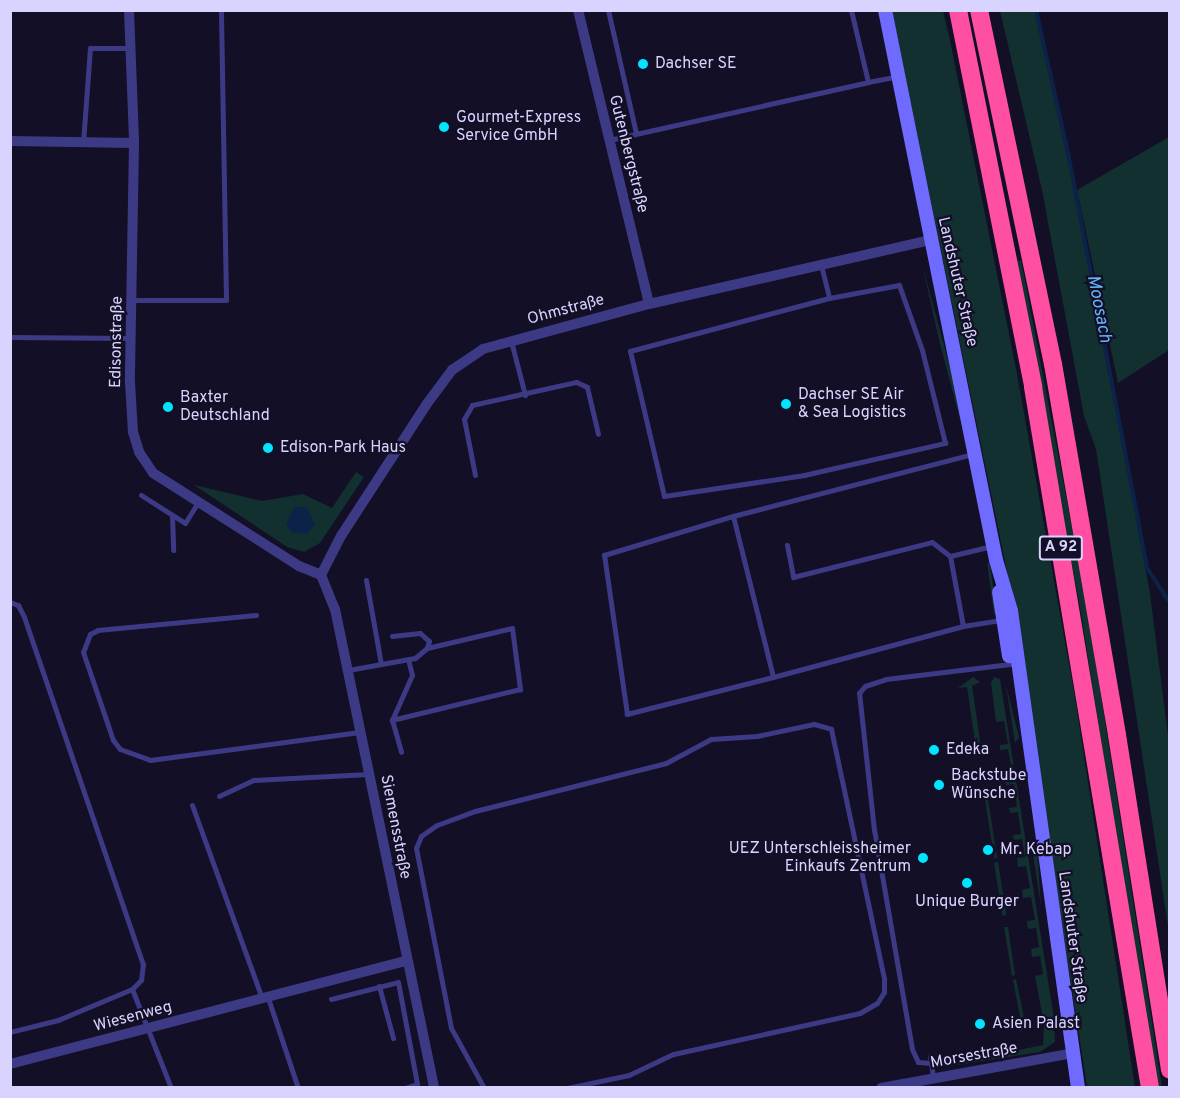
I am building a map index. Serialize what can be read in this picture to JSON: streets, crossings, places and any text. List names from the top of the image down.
{
  "streets": {
    "highway": ["A 92"],
    "main road": ["Landshuter Straße"],
    "street": [
      "Gutenbergstraße",
      "Ohmstraße",
      "Edisonstraße",
      "Siemensstraße",
      "Wiesenweg",
      "Morsestraße"
    ]
  },
  "crossings": [
    ["Gutenbergstraße", "Ohmstraße"],
    ["Landshuter Straße", "Ohmstraße"],
    ["Landshuter Straße", "Morsestraße"],
    ["Ohmstraße", "Edisonstraße"],
    ["Ohmstraße", "Siemensstraße"],
    ["Edisonstraße", "Siemensstraße"],
    ["Siemensstraße", "Wiesenweg"]
  ],
  "water": ["Moosach"],
  "places": [
    "Dachser SE",
    "Gourmet-Express Service GmbH",
    "Dachser SE Air & Sea Logistics",
    "Baxter Deutschland",
    "Edison-Park Haus",
    "Edeka",
    "Backstube Wünsche",
    "Mr. Kebap",
    "UEZ Unterschleissheimer Einkaufs Zentrum",
    "Unique Burger",
    "Asien Palast"
  ]
}
